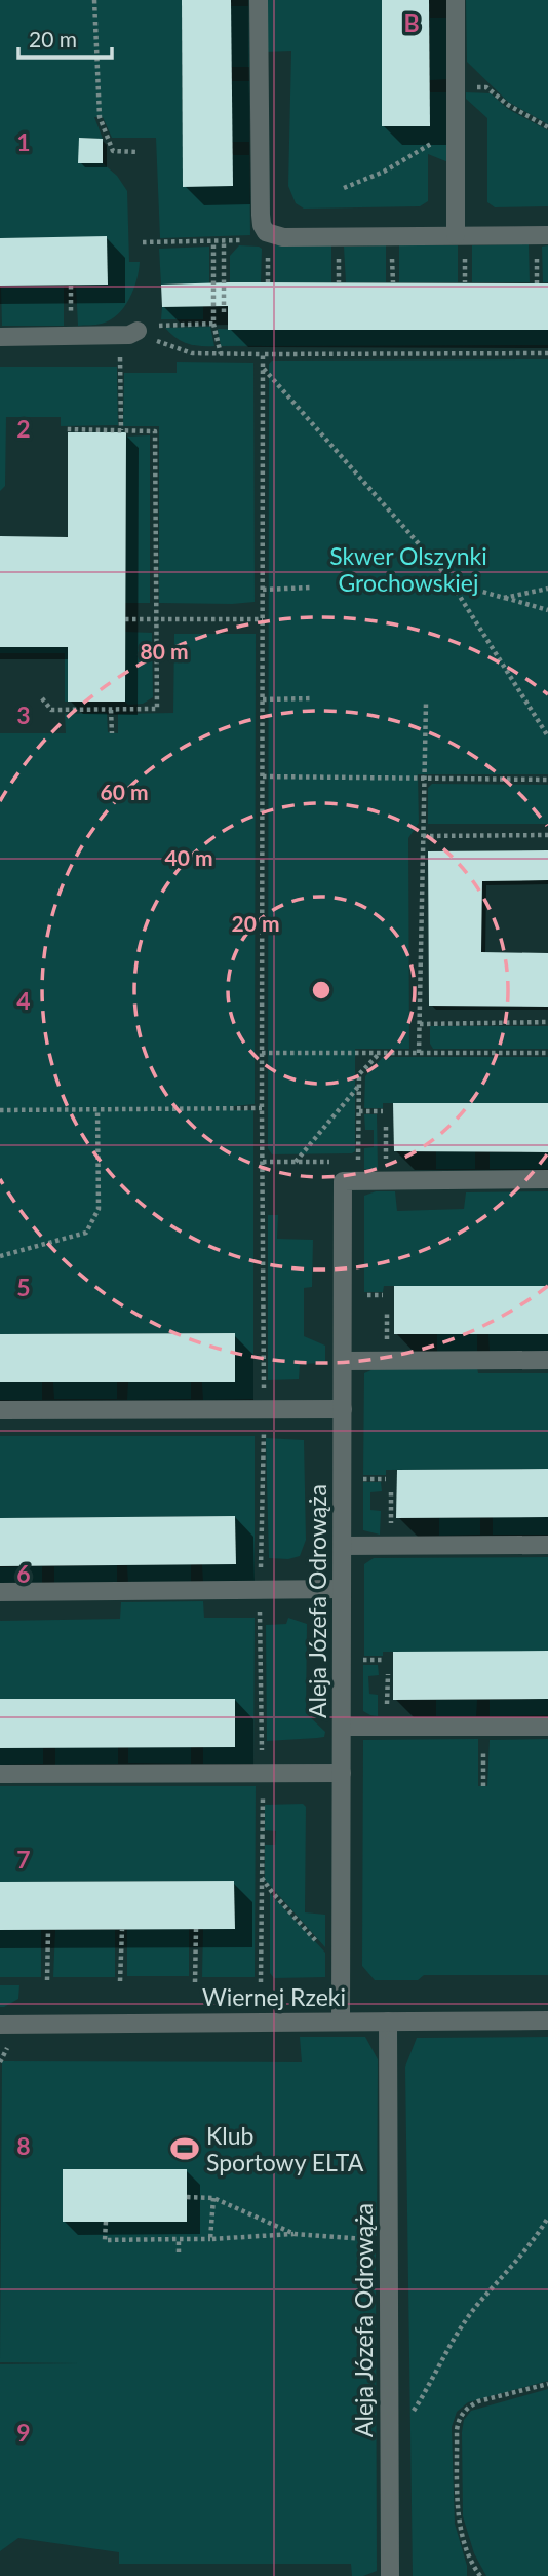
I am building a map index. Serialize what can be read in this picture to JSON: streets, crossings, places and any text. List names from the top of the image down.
{
  "streets": {
    "street": ["Aleja Józefa Odrowąża", "Wiernej Rzeki"]
  },
  "crossings": [
    ["Aleja Józefa Odrowąża", "Wiernej Rzeki"]
  ],
  "parks": ["Skwer Olszynki Grochowskiej"],
  "places": {
    "sports": ["Klub Sportowy ELTA"]
  },
  "scale_bar": "20 m",
  "grid": {
    "columns": ["B"],
    "rows": [
      "1",
      "2",
      "3",
      "4",
      "5",
      "6",
      "7",
      "8",
      "9"
    ]
  },
  "rings": [
    "80 m",
    "60 m",
    "40 m",
    "20 m"
  ]
}
